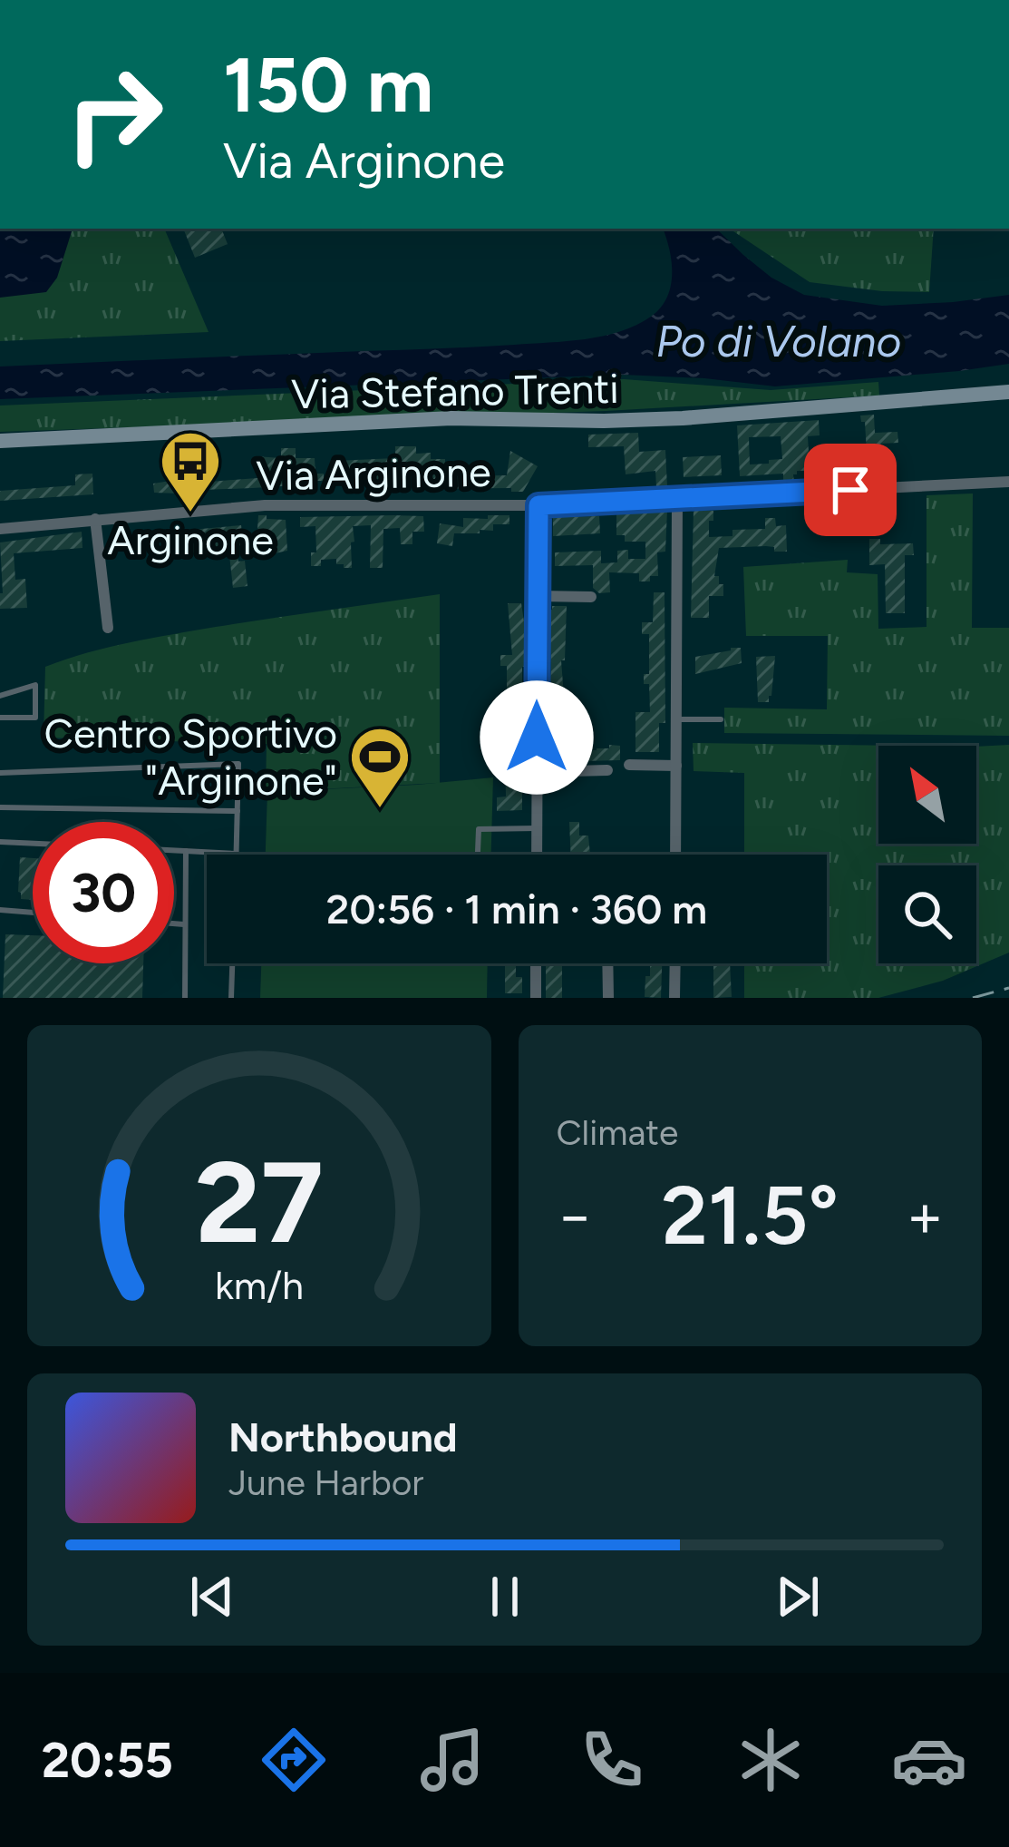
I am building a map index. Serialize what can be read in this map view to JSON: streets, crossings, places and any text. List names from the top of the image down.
{
  "streets": {
    "main road": ["Via Stefano Trenti"],
    "street": ["Via Arginone"]
  },
  "water": ["Po di Volano"],
  "places": {
    "bus stop": ["Arginone"],
    "sports": ["Centro Sportivo \"Arginone\""]
  },
  "north": "top left",
  "page": {
    "turn": ["150 m", "Via Arginone"],
    "limit": "30",
    "trip": "20:56 · 1 min · 360 m",
    "tile": "Climate",
    "heat": ["−", "21.5°", "+"],
    "song": ["Northbound", "June Harbor"],
    "tabs": "20:55",
    "gauge": ["27", "km/h"]
  }
}
